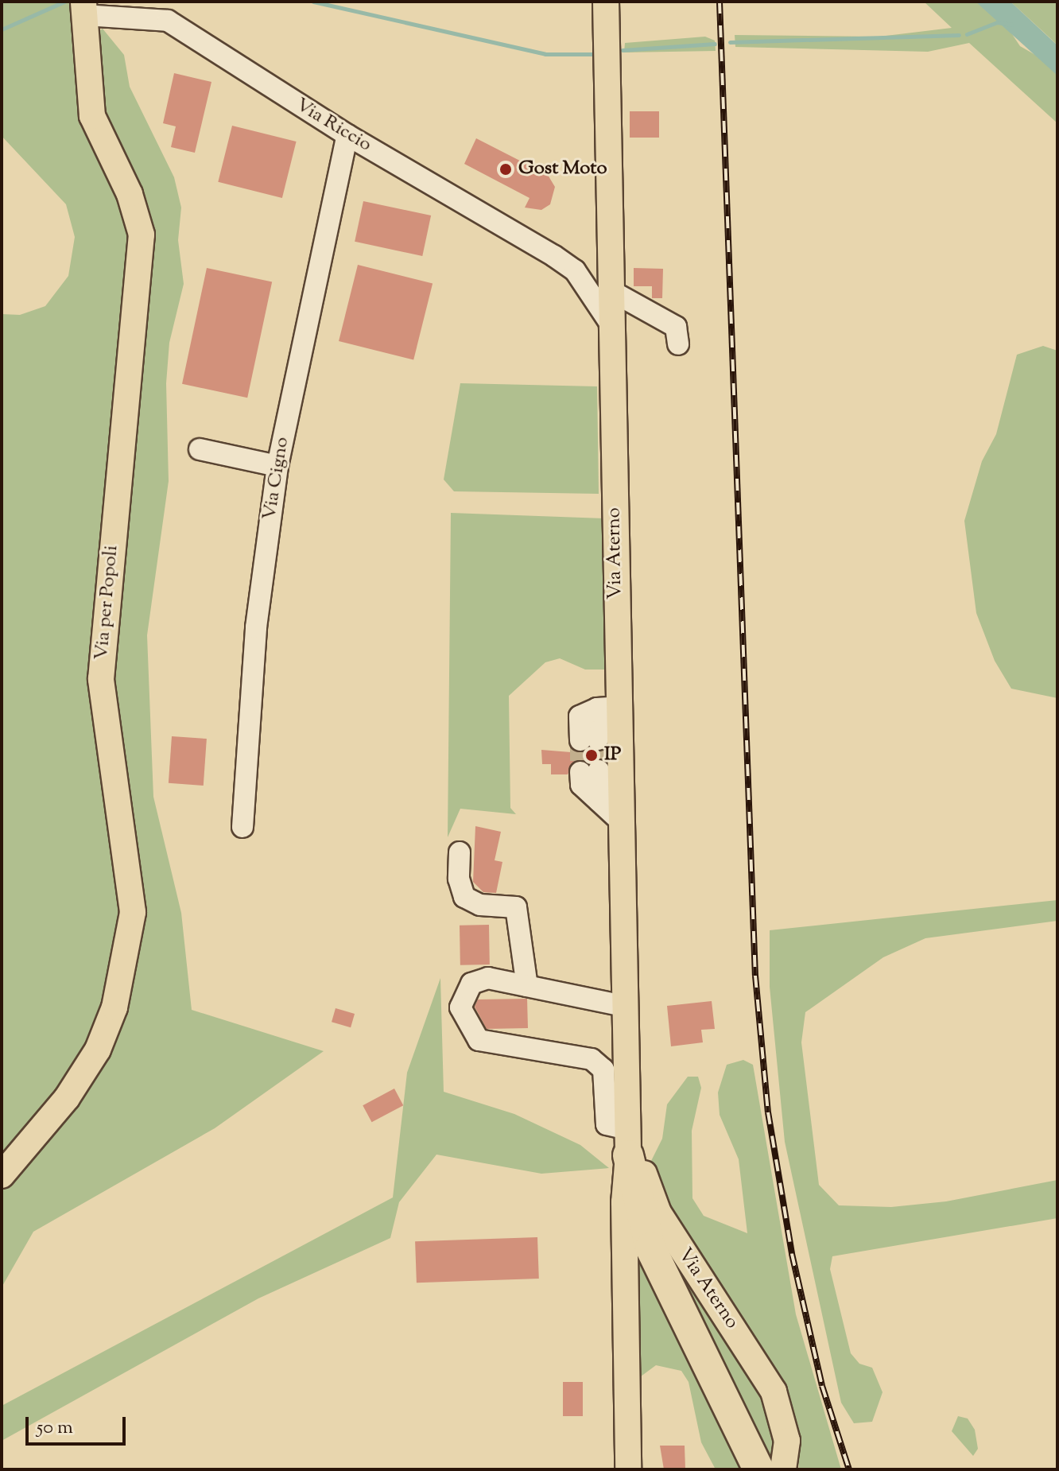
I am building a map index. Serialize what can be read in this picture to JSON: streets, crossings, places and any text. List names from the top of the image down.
{
  "streets": {
    "main road": ["Via Aterno", "Via per Popoli"],
    "lane": ["Via Riccio", "Via Cigno"]
  },
  "crossings": [
    ["Via Riccio", "Via Cigno"],
    ["Via Riccio", "Via Aterno"],
    ["Via Riccio", "Via per Popoli"]
  ],
  "places": ["Gost Moto", "IP"],
  "scale_bar": "50 m"
}
